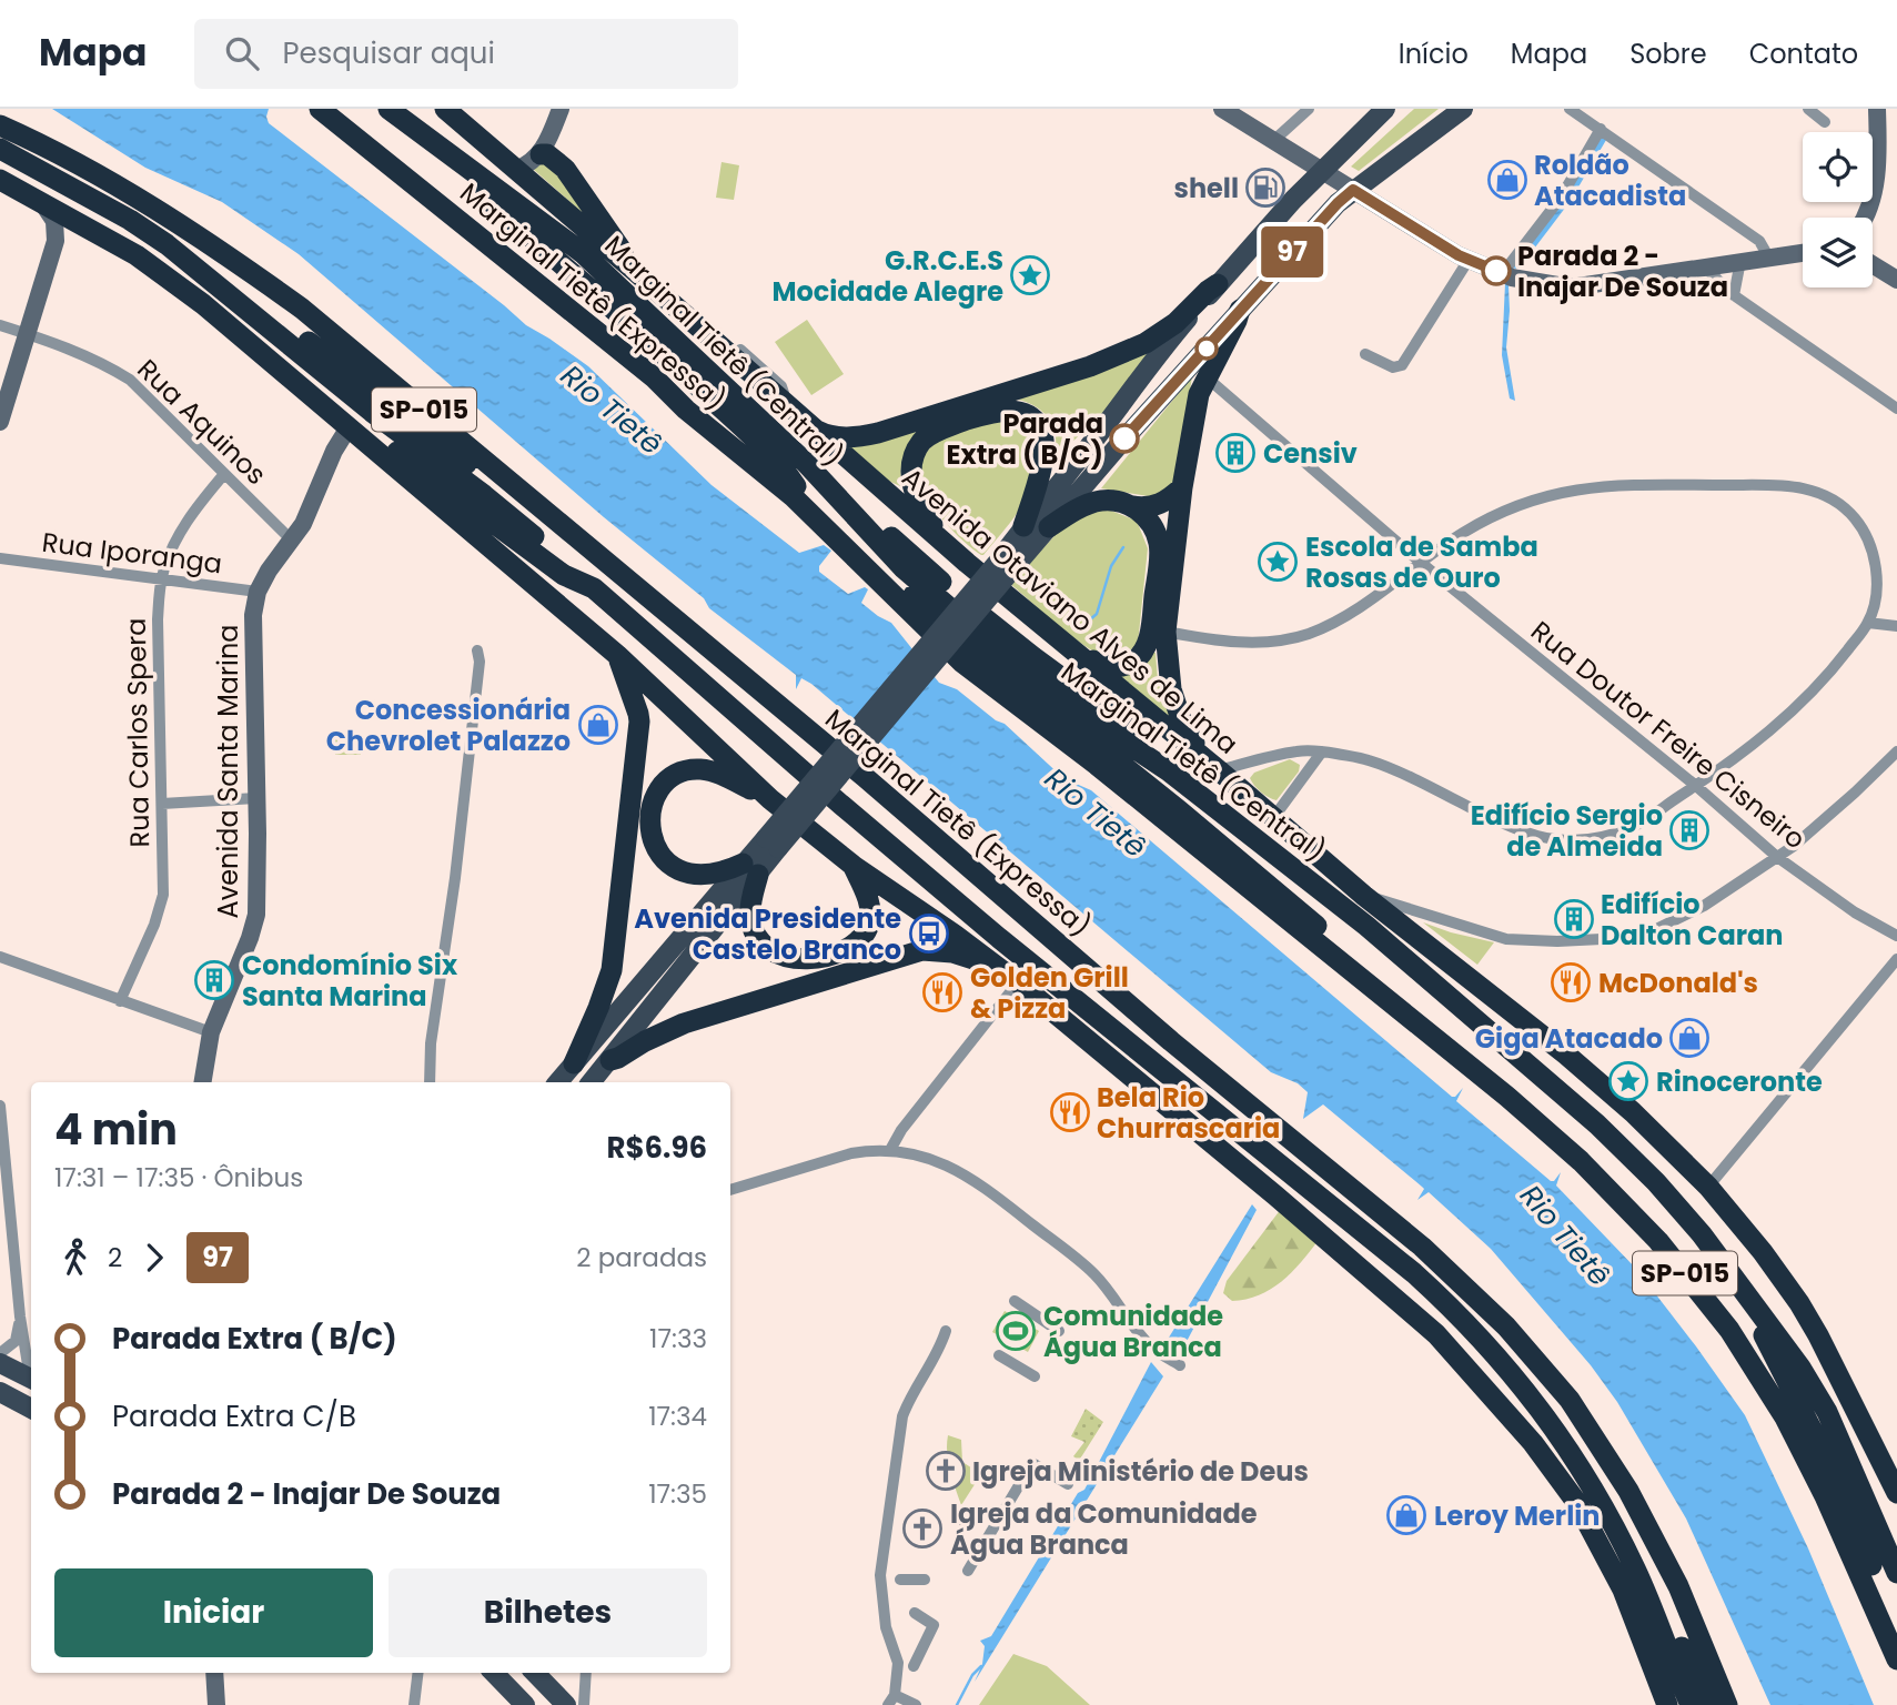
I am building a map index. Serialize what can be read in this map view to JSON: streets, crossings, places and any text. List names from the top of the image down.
{
  "streets": {
    "highway": [
      "Marginal Tietê (Expressa)",
      "Marginal Tietê (Central)",
      "SP-015",
      "Avenida Otaviano Alves de Lima"
    ],
    "street": [
      "Rua Aquinos",
      "Rua Iporanga",
      "Rua Carlos Spera",
      "Rua Doutor Freire Cisneiro",
      "Avenida Santa Marina"
    ]
  },
  "crossings": [
    ["Marginal Tietê (Expressa)", "Marginal Tietê (Central)"],
    ["Marginal Tietê (Expressa)", "SP-015"],
    ["Marginal Tietê (Central)", "SP-015"],
    ["Rua Aquinos", "Rua Carlos Spera"],
    ["Rua Aquinos", "Avenida Santa Marina"],
    ["Rua Iporanga", "Rua Carlos Spera"],
    ["Rua Iporanga", "Avenida Santa Marina"]
  ],
  "water": ["Rio Tietê"],
  "places": {
    "shop": [
      "Roldão Atacadista",
      "Concessionária Chevrolet Palazzo",
      "Giga Atacado",
      "Leroy Merlin"
    ],
    "fuel station": ["shell"],
    "other": ["Parada 2 - Inajar De Souza", "Parada Extra ( B/C)"],
    "place": ["G.R.C.E.S Mocidade Alegre", "Escola de Samba Rosas de Ouro", "Rinoceronte"],
    "building": [
      "Censiv",
      "Edifício Sergio de Almeida",
      "Edifício Dalton Caran",
      "Condomínio Six Santa Marina"
    ],
    "bus stop": ["Avenida Presidente Castelo Branco"],
    "restaurant": ["McDonald's", "Golden Grill & Pizza", "Bela Rio Churrascaria"],
    "sports": ["Comunidade Água Branca"],
    "church": ["Igreja Ministério de Deus", "Igreja da Comunidade Água Branca"]
  },
  "lines": ["bus line 97"],
  "page": {
    "header": "Mapa",
    "search": "Pesquisar aqui",
    "nav": [
      "Início",
      "Mapa",
      "Sobre",
      "Contato"
    ],
    "on_map": "97",
    "heading": ["4 min", "17:31 – 17:35 · Ônibus", "R$6.96"],
    "legs": ["2", "97", "2 paradas"],
    "list": [
      {
        "name": "Parada Extra ( B/C)",
        "value": "17:33"
      },
      {
        "name": "Parada Extra C/B",
        "value": "17:34"
      },
      {
        "name": "Parada 2 - Inajar De Souza",
        "value": "17:35"
      }
    ],
    "buttons": ["Iniciar", "Bilhetes"]
  }
}
